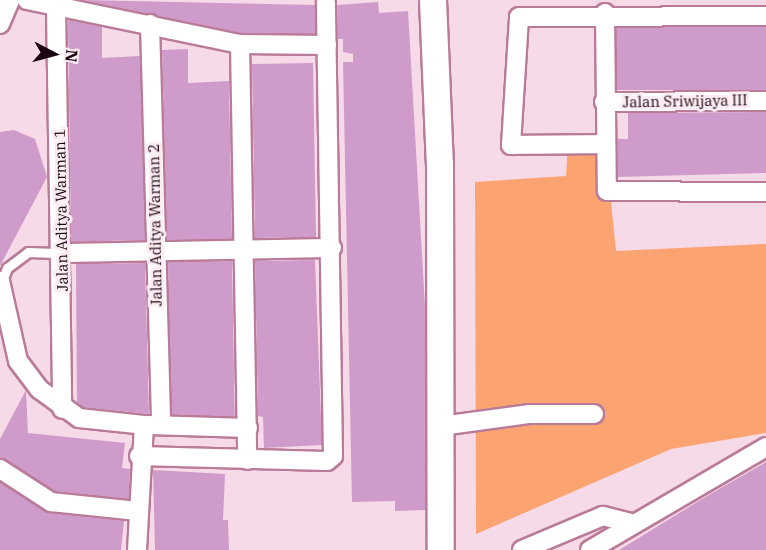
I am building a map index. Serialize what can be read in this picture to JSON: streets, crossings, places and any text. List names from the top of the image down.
{
  "streets": {
    "street": ["Jalan Sriwijaya III", "Jalan Aditya Warman 1", "Jalan Aditya Warman 2"]
  },
  "north": "right"
}
